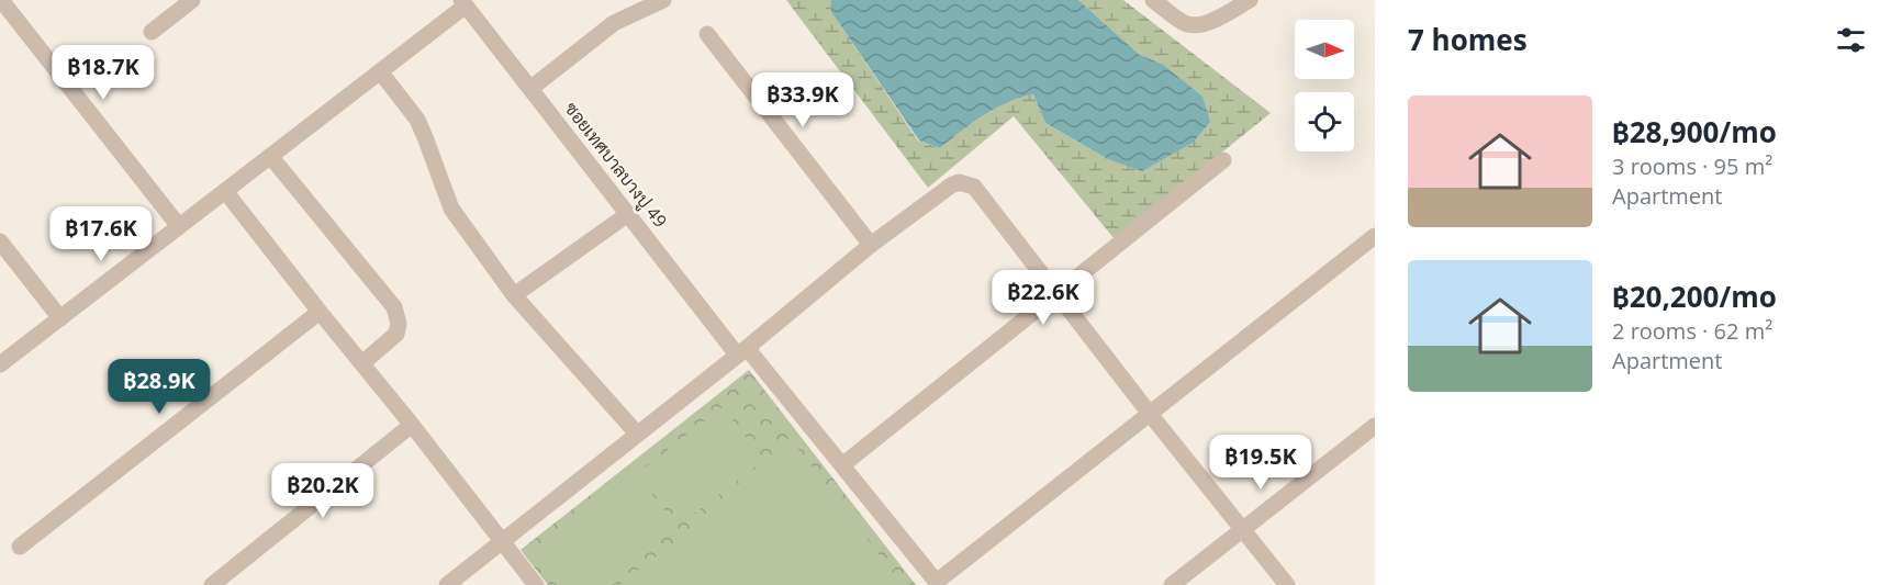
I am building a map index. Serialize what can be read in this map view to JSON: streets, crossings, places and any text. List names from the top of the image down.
{
  "streets": {
    "street": ["ซอยเทศบาลบางปู 49"]
  },
  "north": "right",
  "page": {
    "heading": "7 homes",
    "price": [
      "฿18.7K",
      "฿33.9K",
      "฿17.6K",
      "฿22.6K",
      "฿28.9K",
      "฿19.5K",
      "฿20.2K"
    ],
    "list": [
      {
        "name": "฿28,900/mo",
        "note": "3 rooms · 95 m² · Apartment"
      },
      {
        "name": "฿20,200/mo",
        "note": "2 rooms · 62 m² · Apartment"
      }
    ]
  }
}
